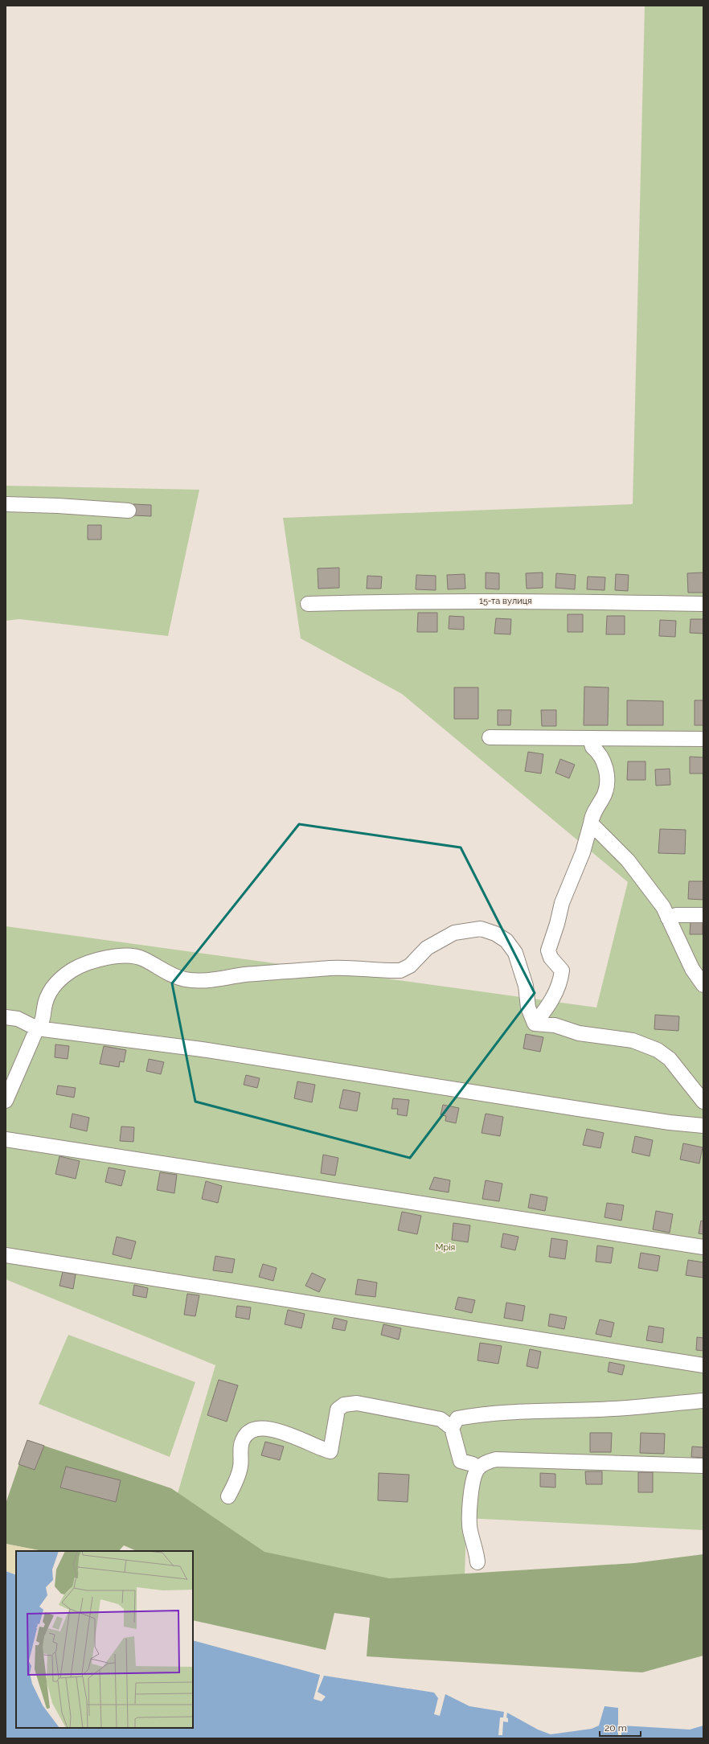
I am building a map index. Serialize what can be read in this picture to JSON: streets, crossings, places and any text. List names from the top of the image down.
{
  "streets": {
    "street": ["15-та вулиця"]
  },
  "parks": ["Мрія"],
  "scale_bar": "20 m"
}
